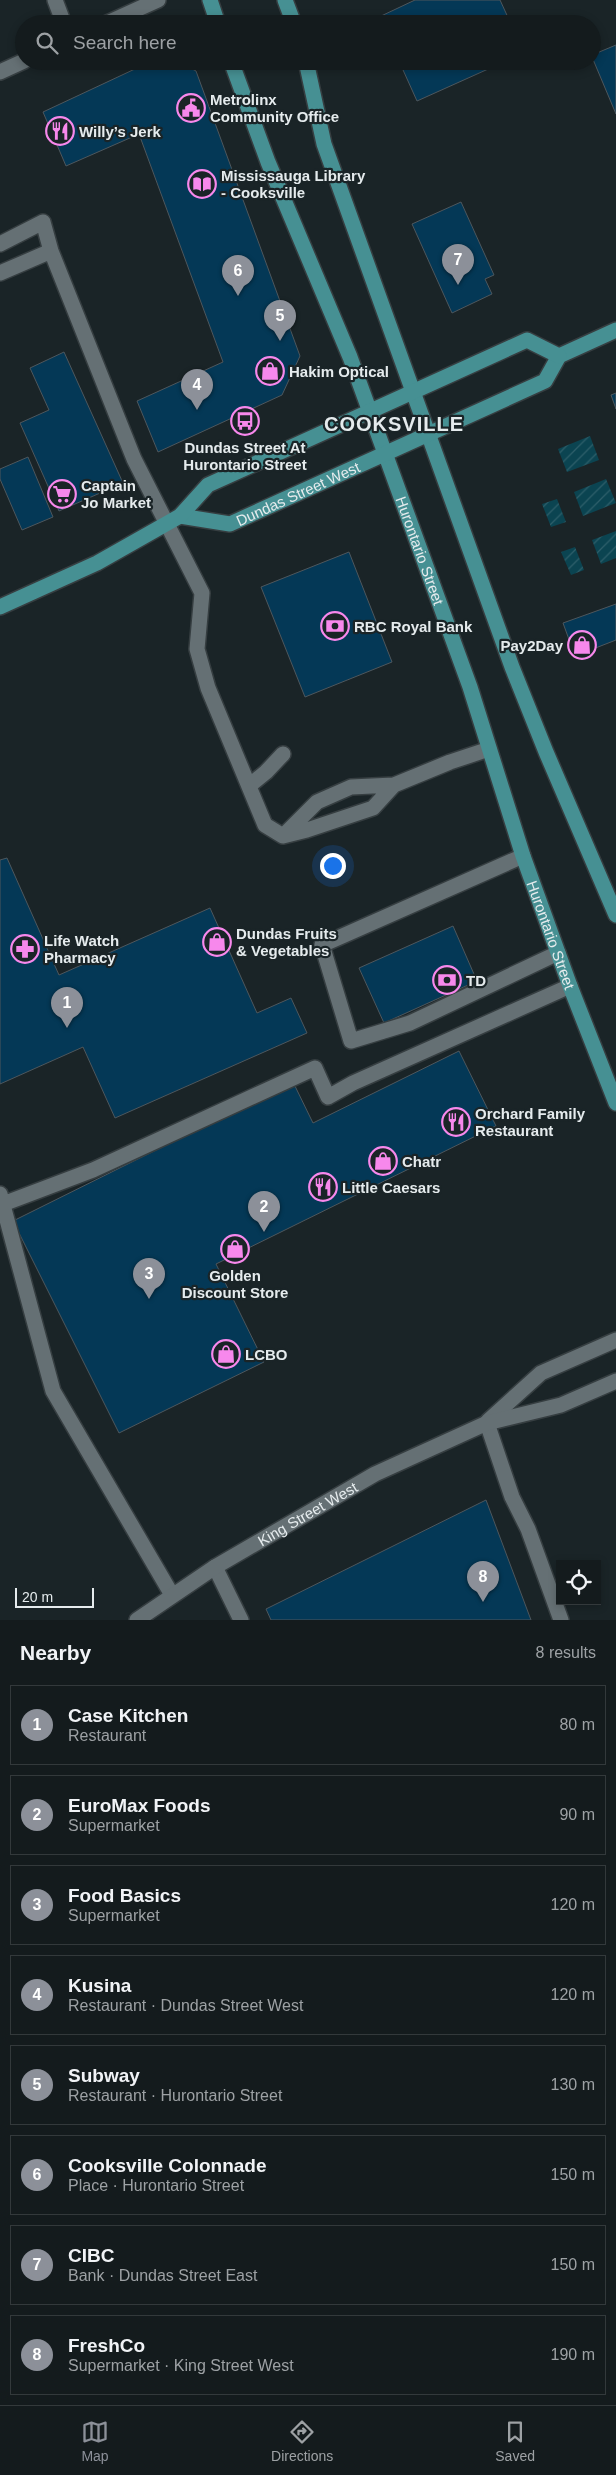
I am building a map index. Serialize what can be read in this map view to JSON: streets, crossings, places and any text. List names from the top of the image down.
{
  "streets": {
    "main road": ["Dundas Street West", "Hurontario Street"],
    "street": ["King Street West"]
  },
  "crossings": [
    ["Dundas Street West", "Hurontario Street"]
  ],
  "districts": ["COOKSVILLE"],
  "places": {
    "public building": ["Metrolinx Community Office"],
    "restaurant": ["Willy’s Jerk", "Orchard Family Restaurant", "Little Caesars"],
    "library": ["Mississauga Library - Cooksville"],
    "shop": [
      "Hakim Optical",
      "Pay2Day",
      "Dundas Fruits & Vegetables",
      "Chatr",
      "Golden Discount Store",
      "LCBO"
    ],
    "bus stop": ["Dundas Street At Hurontario Street"],
    "supermarket": ["Captain Jo Market"],
    "bank": ["RBC Royal Bank", "TD"],
    "pharmacy": ["Life Watch Pharmacy"]
  },
  "scale_bar": "20 m",
  "page": {
    "search": "Search here",
    "pins": [
      "7",
      "6",
      "5",
      "4",
      "1",
      "2",
      "3",
      "8"
    ],
    "scale": "20 m",
    "heading": ["Nearby", "8 results"],
    "list": [
      {
        "mark": "1",
        "name": "Case Kitchen",
        "note": "Restaurant",
        "value": "80 m"
      },
      {
        "mark": "2",
        "name": "EuroMax Foods",
        "note": "Supermarket",
        "value": "90 m"
      },
      {
        "mark": "3",
        "name": "Food Basics",
        "note": "Supermarket",
        "value": "120 m"
      },
      {
        "mark": "4",
        "name": "Kusina",
        "note": "Restaurant · Dundas Street West",
        "value": "120 m"
      },
      {
        "mark": "5",
        "name": "Subway",
        "note": "Restaurant · Hurontario Street",
        "value": "130 m"
      },
      {
        "mark": "6",
        "name": "Cooksville Colonnade",
        "note": "Place · Hurontario Street",
        "value": "150 m"
      },
      {
        "mark": "7",
        "name": "CIBC",
        "note": "Bank · Dundas Street East",
        "value": "150 m"
      },
      {
        "mark": "8",
        "name": "FreshCo",
        "note": "Supermarket · King Street West",
        "value": "190 m"
      }
    ],
    "nav": ["Map", "Directions", "Saved"]
  }
}
